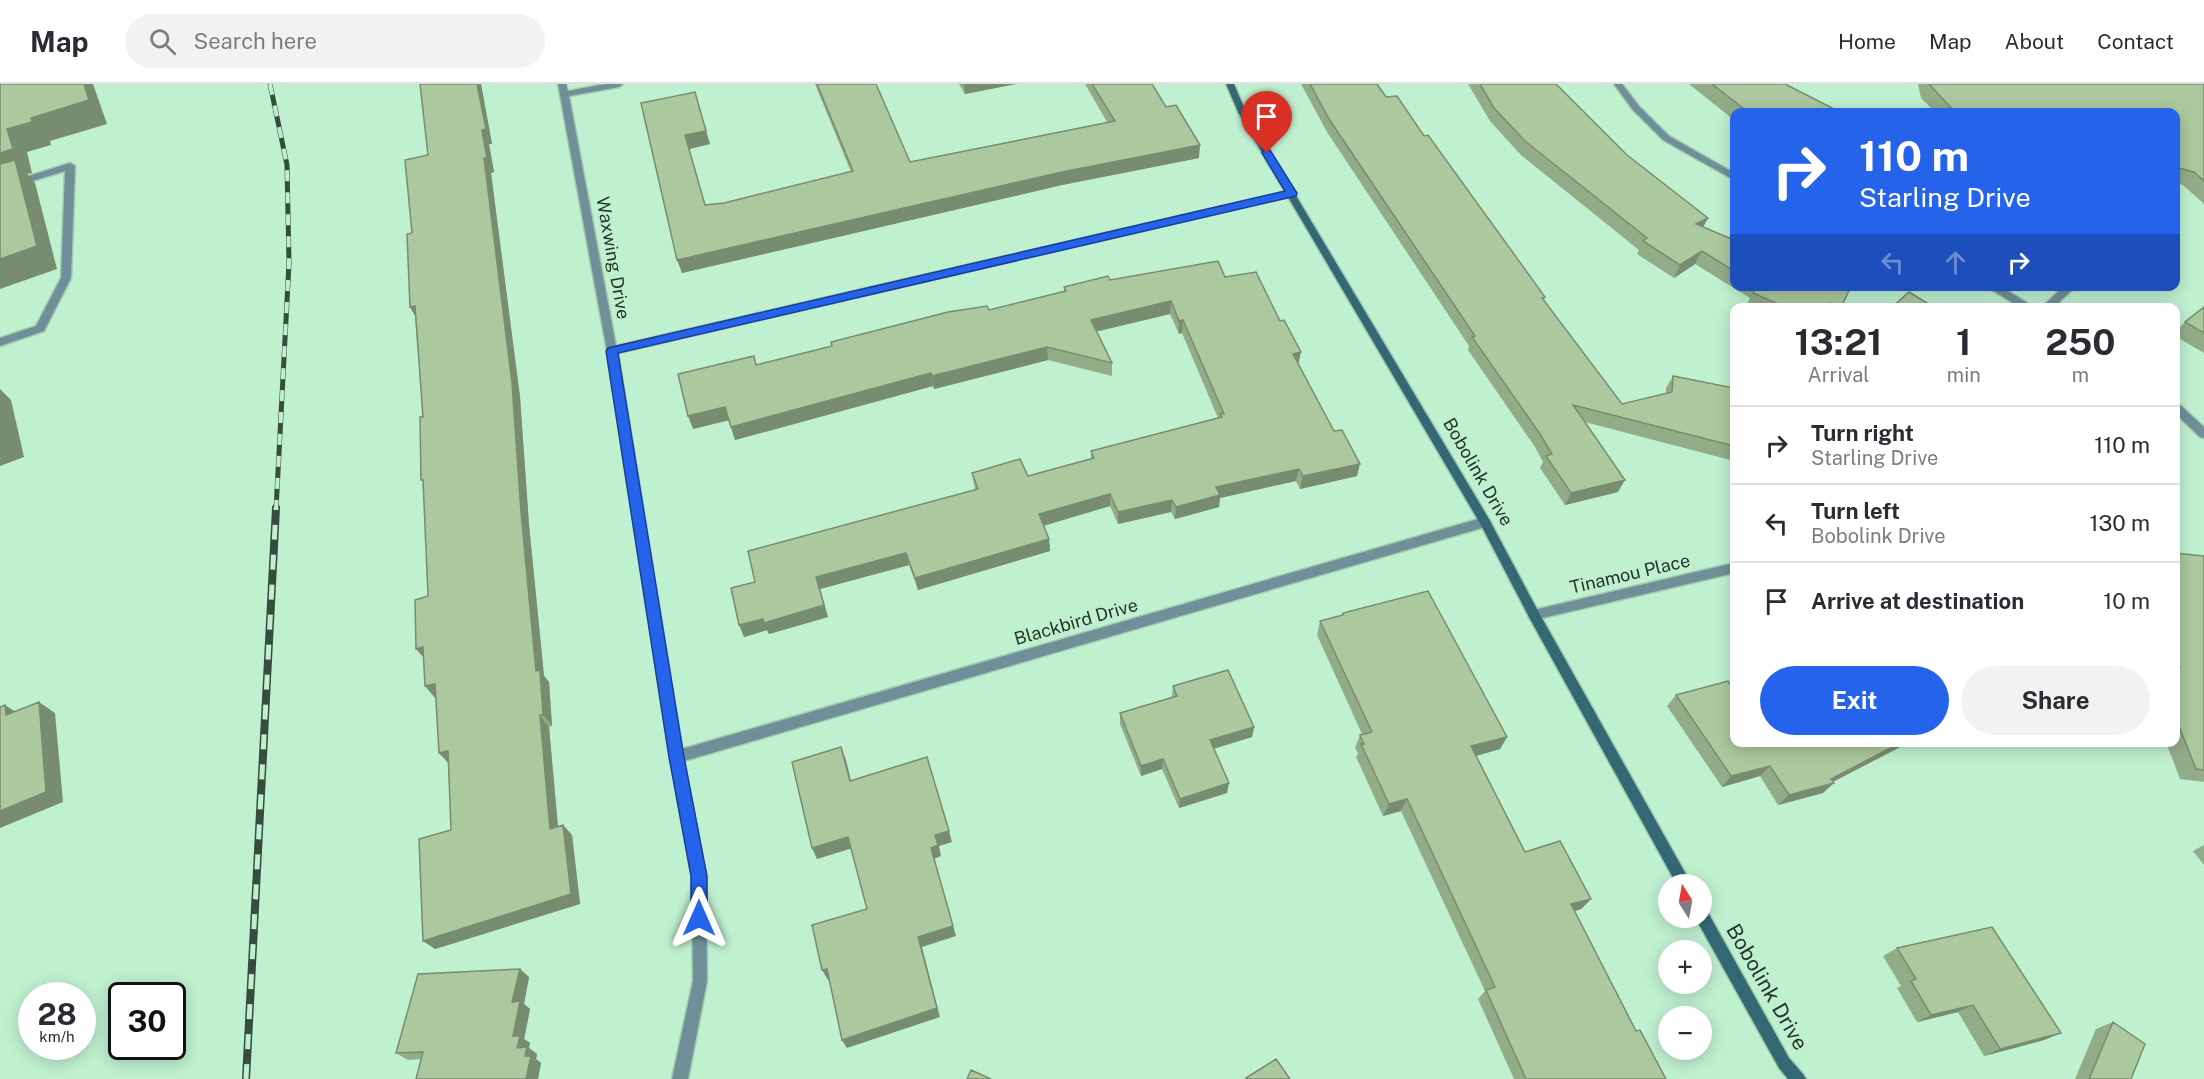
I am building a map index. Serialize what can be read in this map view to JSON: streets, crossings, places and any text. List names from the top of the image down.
{
  "streets": {
    "street": [
      "Waxwing Drive",
      "Bobolink Drive",
      "Tinamou Place",
      "Blackbird Drive"
    ]
  },
  "crossings": [
    ["Waxwing Drive", "Blackbird Drive"],
    ["Bobolink Drive", "Tinamou Place"],
    ["Bobolink Drive", "Blackbird Drive"]
  ],
  "north": "top",
  "page": {
    "header": "Map",
    "search": "Search here",
    "nav": [
      "Home",
      "Map",
      "About",
      "Contact"
    ],
    "turn": ["110 m", "Starling Drive"],
    "eta": [
      "13:21",
      "Arrival",
      "1",
      "min",
      "250",
      "m"
    ],
    "list": [
      {
        "name": "Turn right",
        "note": "Starling Drive",
        "value": "110 m"
      },
      {
        "name": "Turn left",
        "note": "Bobolink Drive",
        "value": "130 m"
      },
      {
        "name": "Arrive at destination",
        "value": "10 m"
      }
    ],
    "buttons": ["Exit", "Share"],
    "map_buttons": ["+", "−"],
    "speed": "28 km/h",
    "limit": "30"
  }
}
